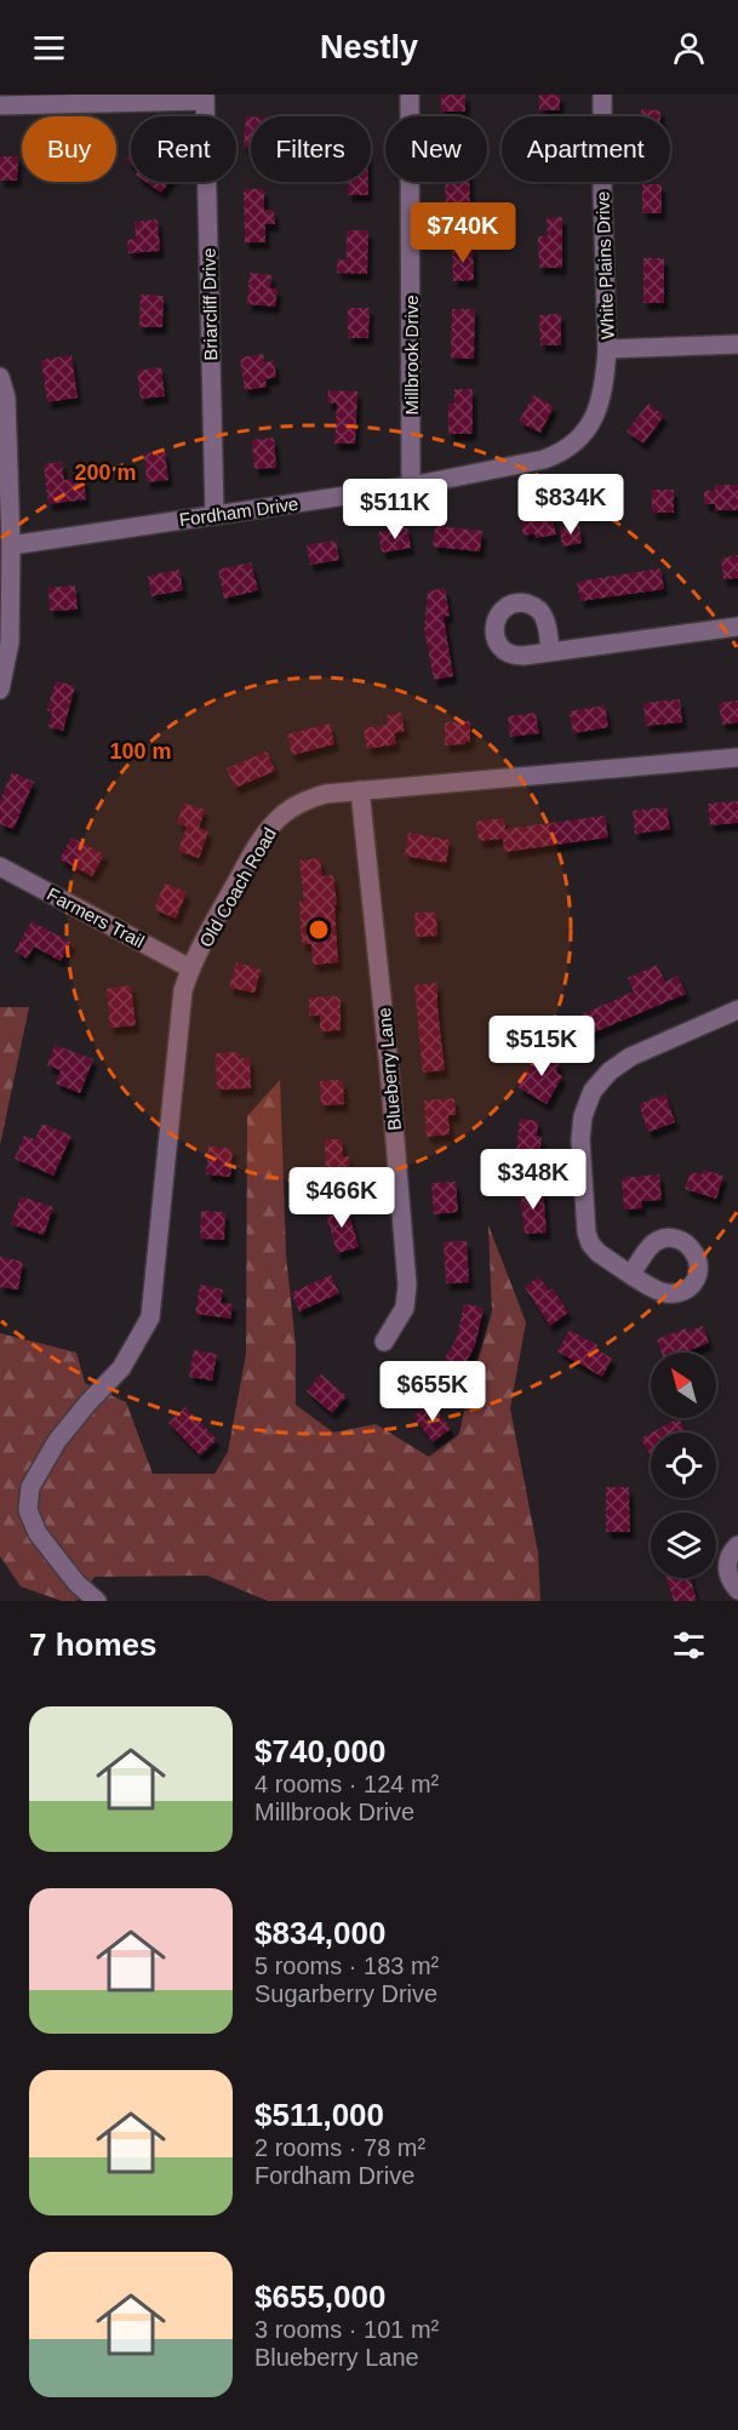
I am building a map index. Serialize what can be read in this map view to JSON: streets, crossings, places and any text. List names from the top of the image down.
{
  "streets": {
    "street": [
      "White Plains Drive",
      "Briarcliff Drive",
      "Millbrook Drive",
      "Fordham Drive",
      "Old Coach Road",
      "Farmers Trail",
      "Blueberry Lane"
    ]
  },
  "crossings": [
    ["White Plains Drive", "Fordham Drive"],
    ["Briarcliff Drive", "Fordham Drive"],
    ["Millbrook Drive", "Fordham Drive"],
    ["Old Coach Road", "Farmers Trail"],
    ["Old Coach Road", "Blueberry Lane"]
  ],
  "north": "top left",
  "page": {
    "header": "Nestly",
    "chip": [
      "Buy",
      "Rent",
      "Filters",
      "New",
      "Apartment"
    ],
    "price": [
      "$740K",
      "$834K",
      "$511K",
      "$515K",
      "$348K",
      "$466K",
      "$655K"
    ],
    "heading": "7 homes",
    "list": [
      {
        "name": "$740,000",
        "note": "4 rooms · 124 m² · Millbrook Drive"
      },
      {
        "name": "$834,000",
        "note": "5 rooms · 183 m² · Sugarberry Drive"
      },
      {
        "name": "$511,000",
        "note": "2 rooms · 78 m² · Fordham Drive"
      },
      {
        "name": "$655,000",
        "note": "3 rooms · 101 m² · Blueberry Lane"
      }
    ]
  },
  "rings": ["200 m", "100 m"]
}
